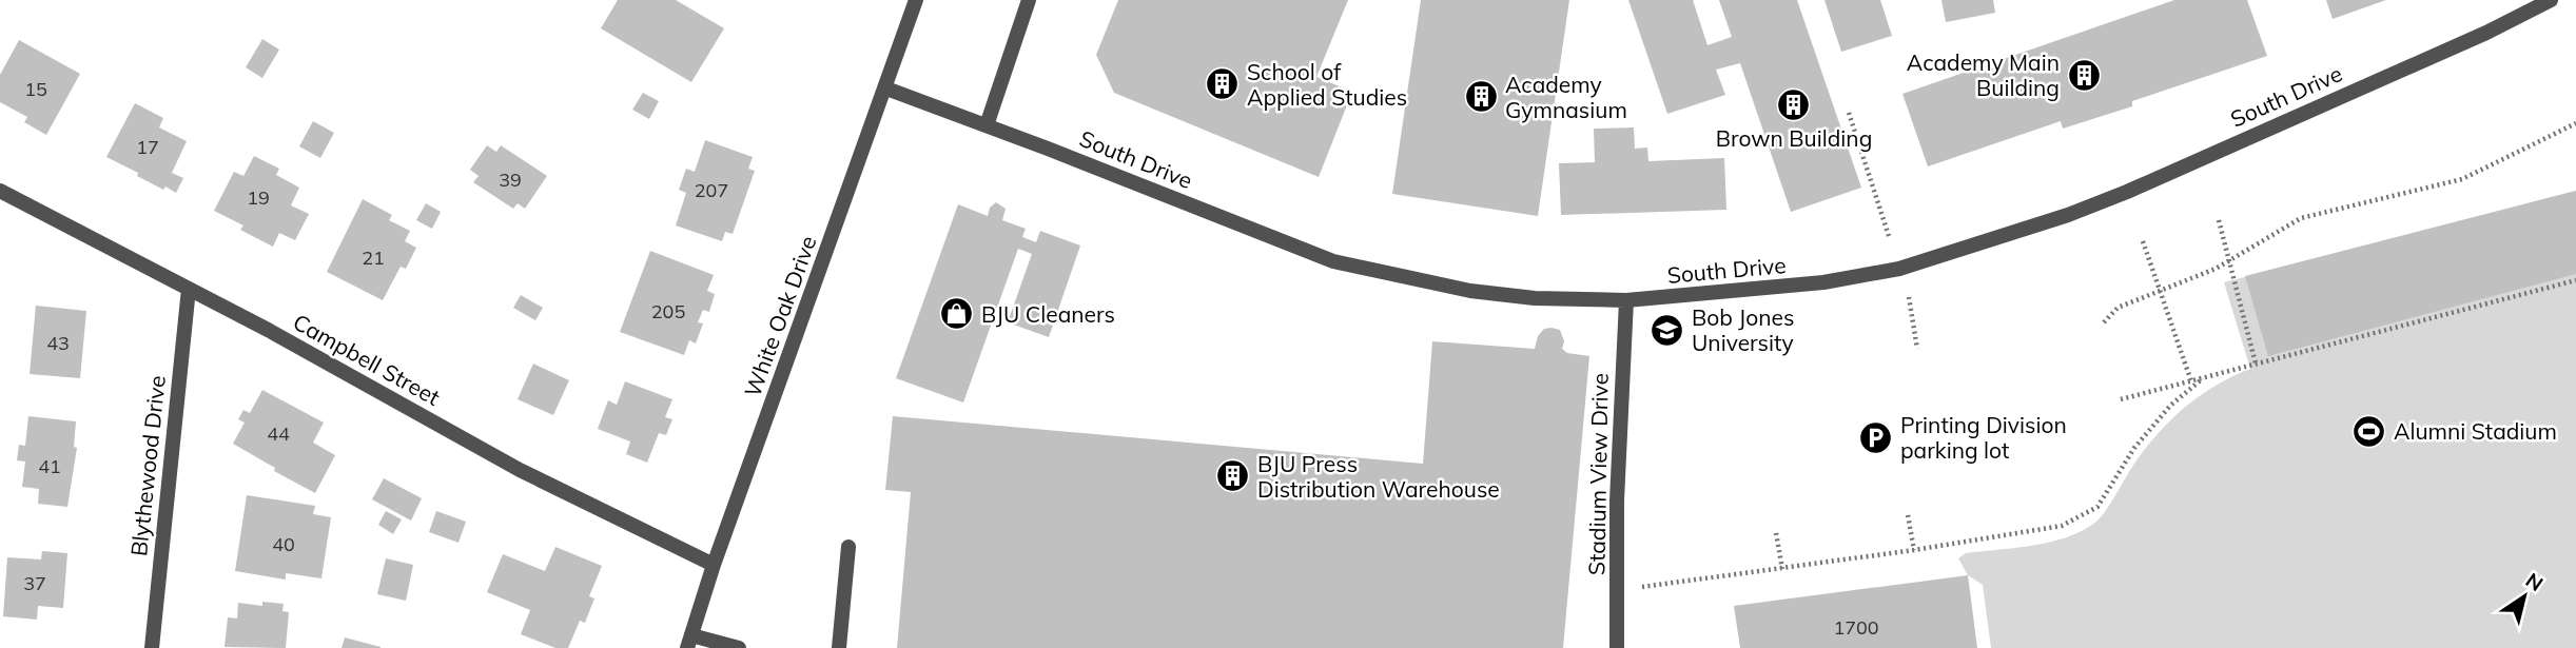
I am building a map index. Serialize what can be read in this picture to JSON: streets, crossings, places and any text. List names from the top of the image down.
{
  "streets": {
    "street": [
      "South Drive",
      "White Oak Drive",
      "Campbell Street",
      "Blythewood Drive",
      "Stadium View Drive"
    ]
  },
  "crossings": [
    ["South Drive", "White Oak Drive"],
    ["South Drive", "Stadium View Drive"],
    ["White Oak Drive", "Campbell Street"],
    ["Campbell Street", "Blythewood Drive"]
  ],
  "places": {
    "building": [
      "Academy Main Building",
      "School of Applied Studies",
      "Academy Gymnasium",
      "Brown Building",
      "BJU Press Distribution Warehouse"
    ],
    "shop": ["BJU Cleaners"],
    "school or university": ["Bob Jones University"],
    "sports": ["Alumni Stadium"],
    "parking": ["Printing Division parking lot"]
  },
  "house_numbers": [
    "15",
    "17",
    "39",
    "207",
    "19",
    "21",
    "205",
    "43",
    "44",
    "41",
    "40",
    "37",
    "1700"
  ],
  "north": "top right"
}
